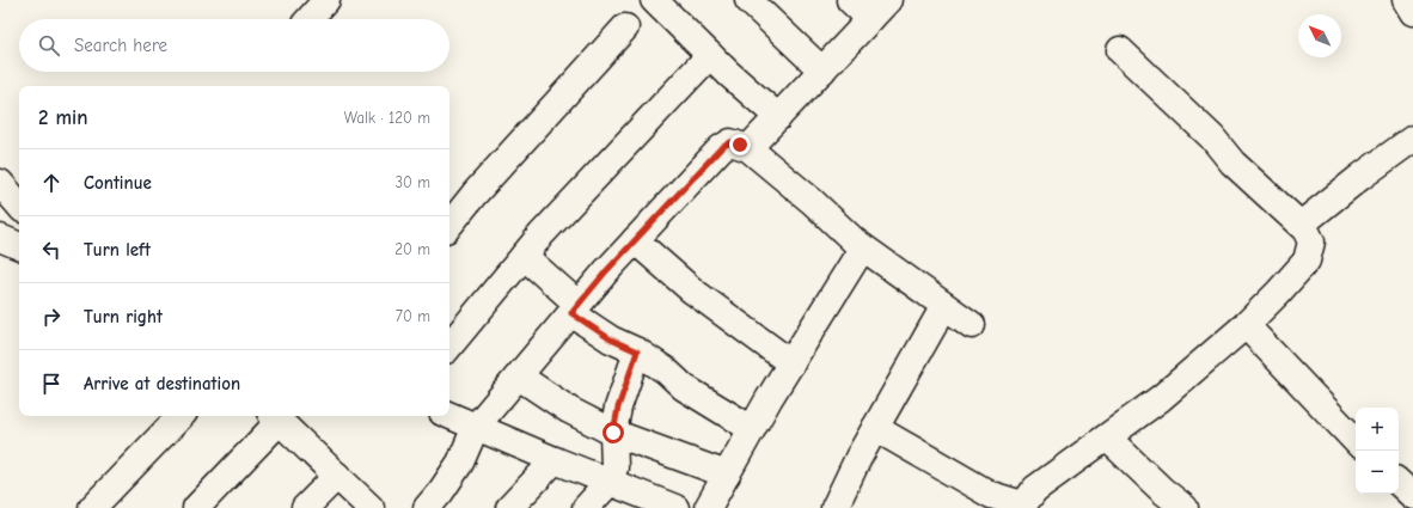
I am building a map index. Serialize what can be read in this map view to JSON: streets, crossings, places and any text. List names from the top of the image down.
{
  "north": "top left",
  "page": {
    "search": "Search here",
    "heading": ["2 min", "Walk · 120 m"],
    "list": [
      ["Continue", "30 m"],
      ["Turn left", "20 m"],
      ["Turn right", "70 m"],
      "Arrive at destination"
    ],
    "map_buttons": ["+", "−"]
  }
}
